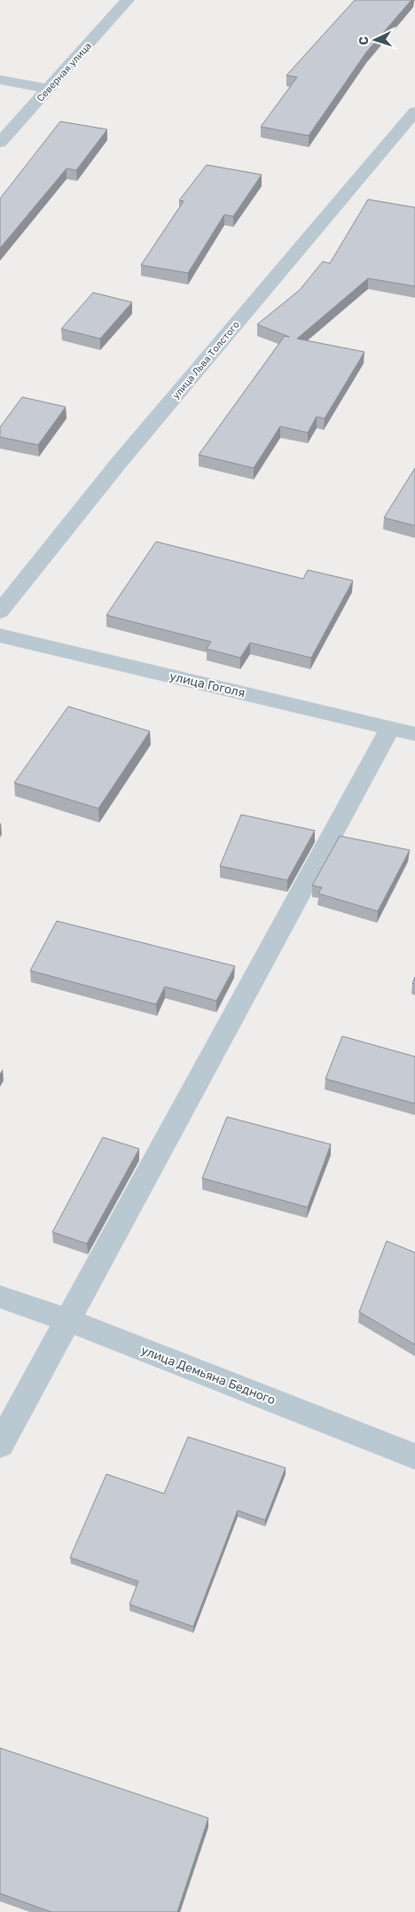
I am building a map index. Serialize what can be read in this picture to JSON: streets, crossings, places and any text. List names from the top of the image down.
{
  "streets": {
    "street": [
      "Северная улица",
      "улица Льва Толстого",
      "улица Гоголя",
      "улица Демьяна Бедного"
    ]
  },
  "north": "left"
}
